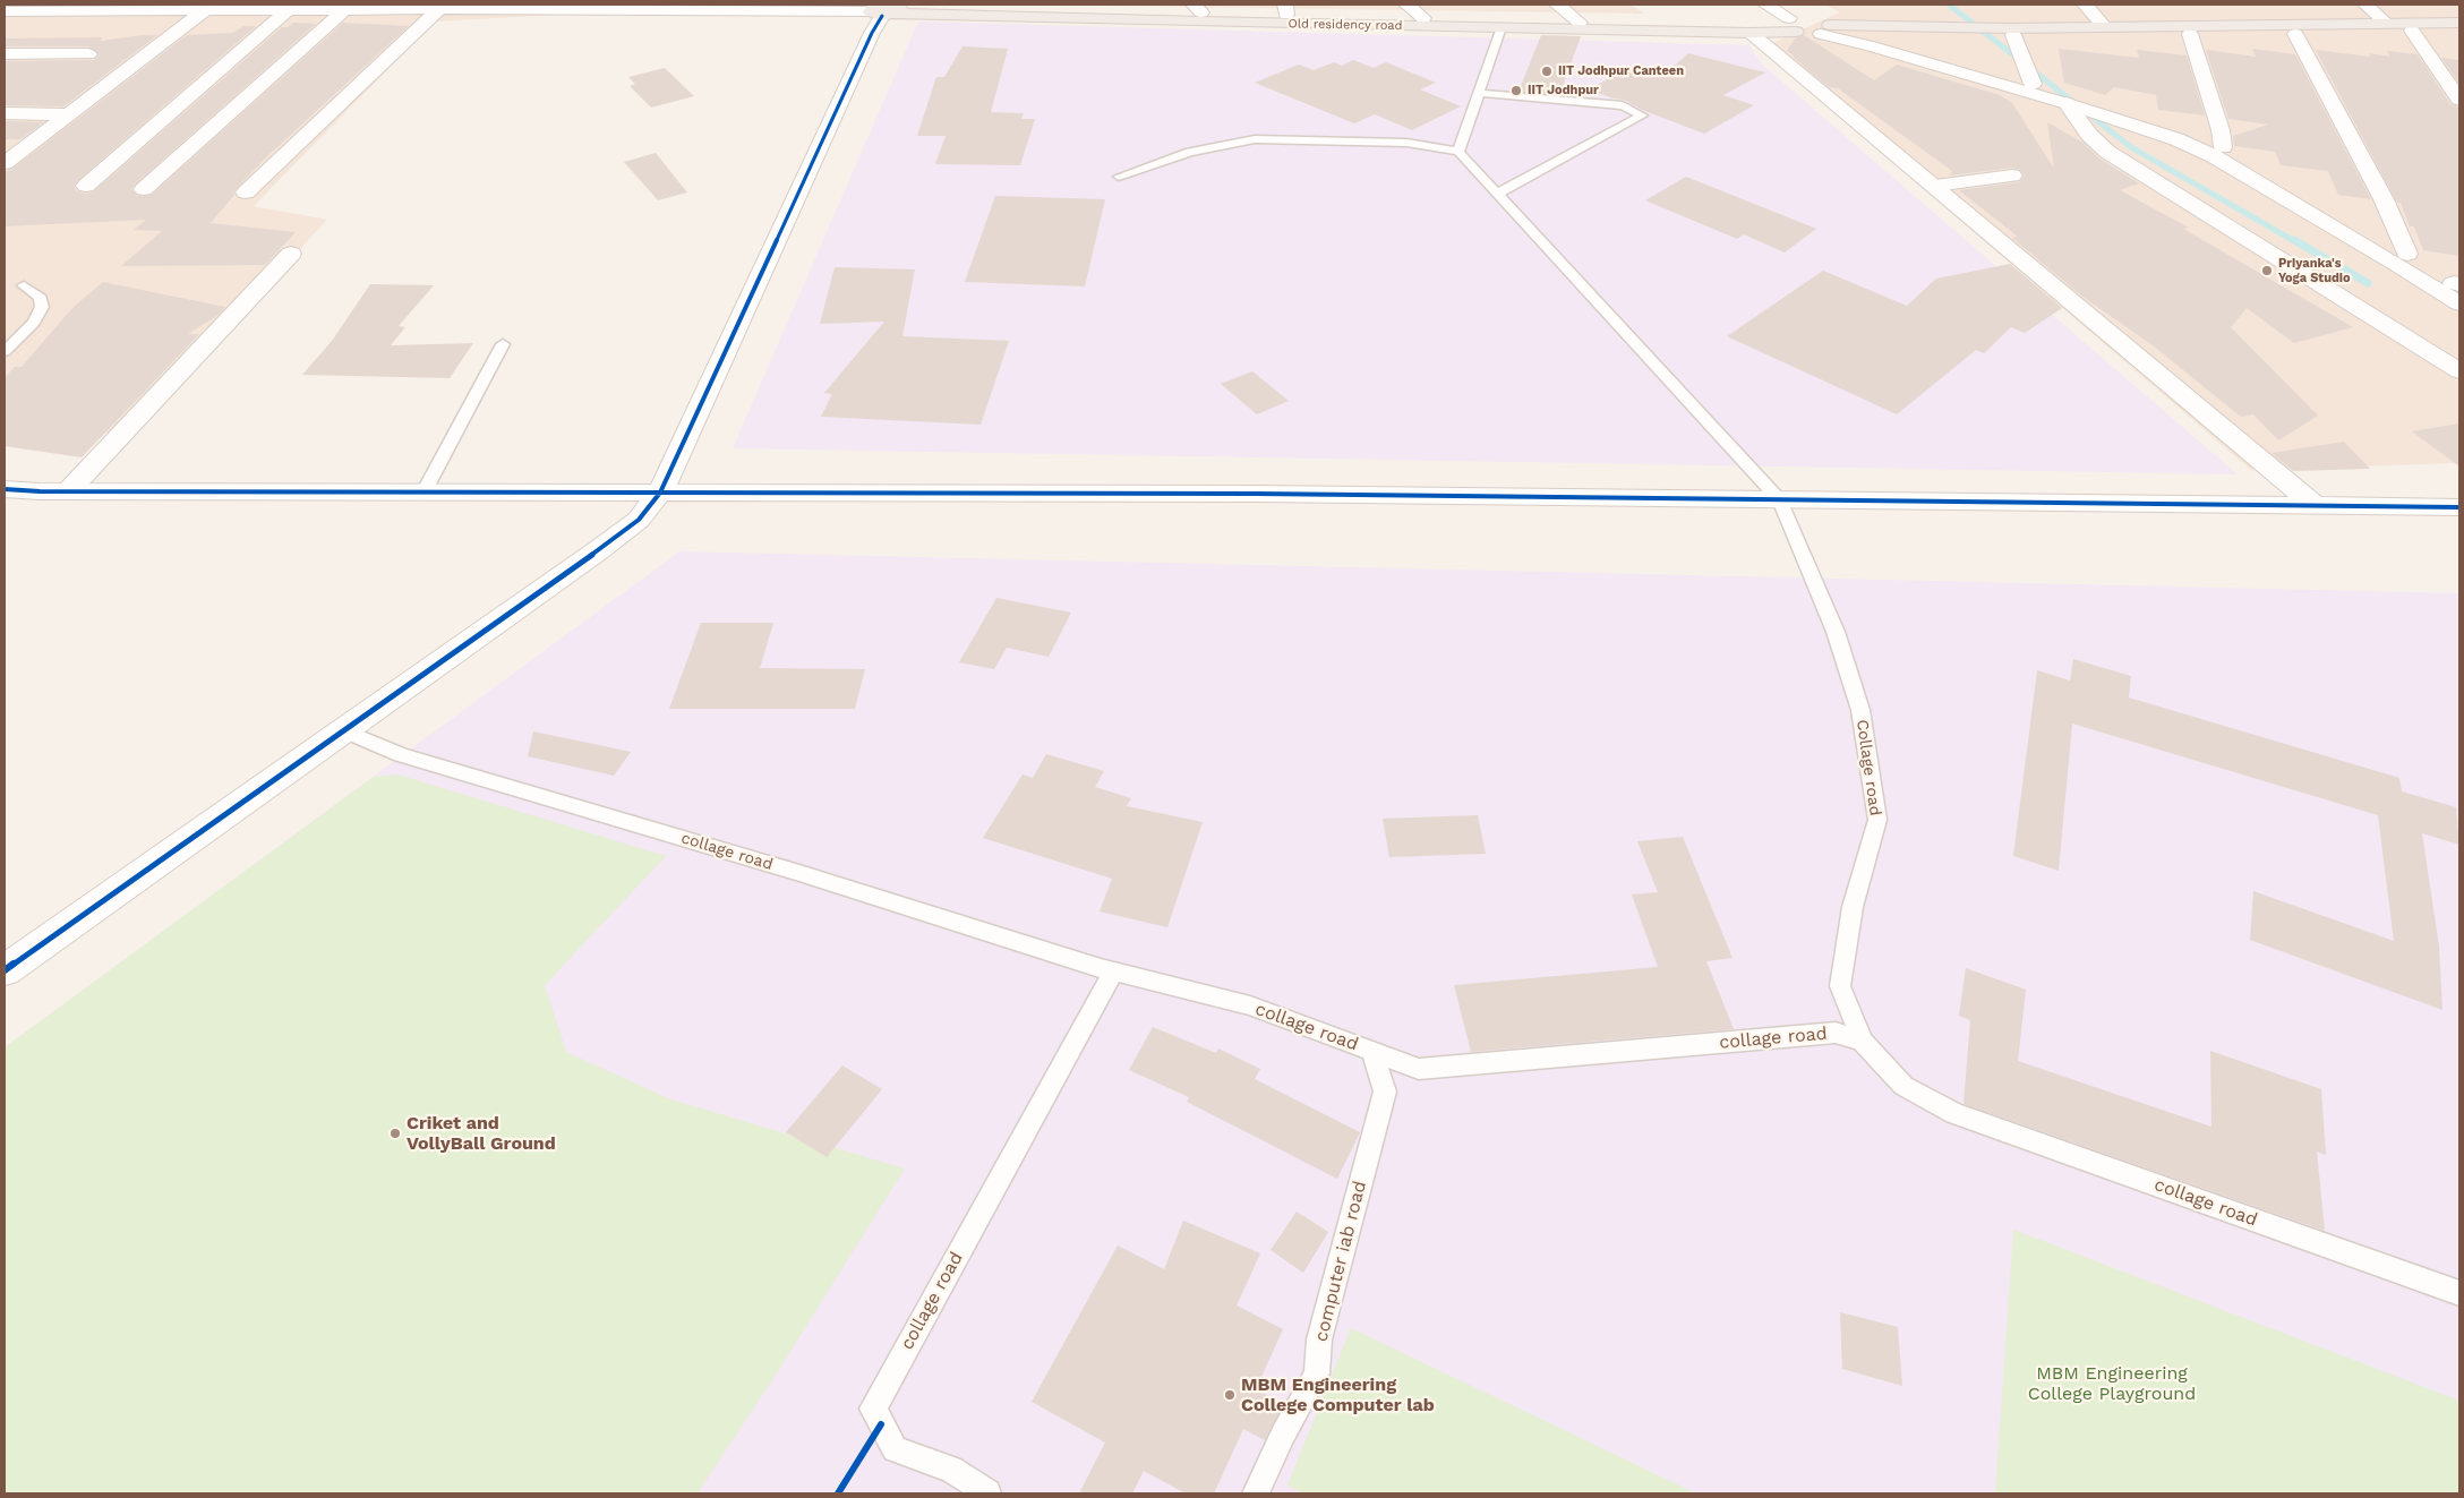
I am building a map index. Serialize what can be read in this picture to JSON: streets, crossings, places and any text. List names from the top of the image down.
{
  "streets": {
    "highway": ["Old residency road"],
    "lane": ["Collage road", "collage road", "computer iab road"]
  },
  "crossings": [
    ["Collage road", "collage road"],
    ["collage road", "computer iab road"]
  ],
  "parks": ["MBM Engineering College Playground"],
  "places": [
    "IIT Jodhpur Canteen",
    "IIT Jodhpur",
    "Priyanka's Yoga Studio",
    "Criket and VollyBall Ground",
    "MBM Engineering College Computer lab"
  ]
}
